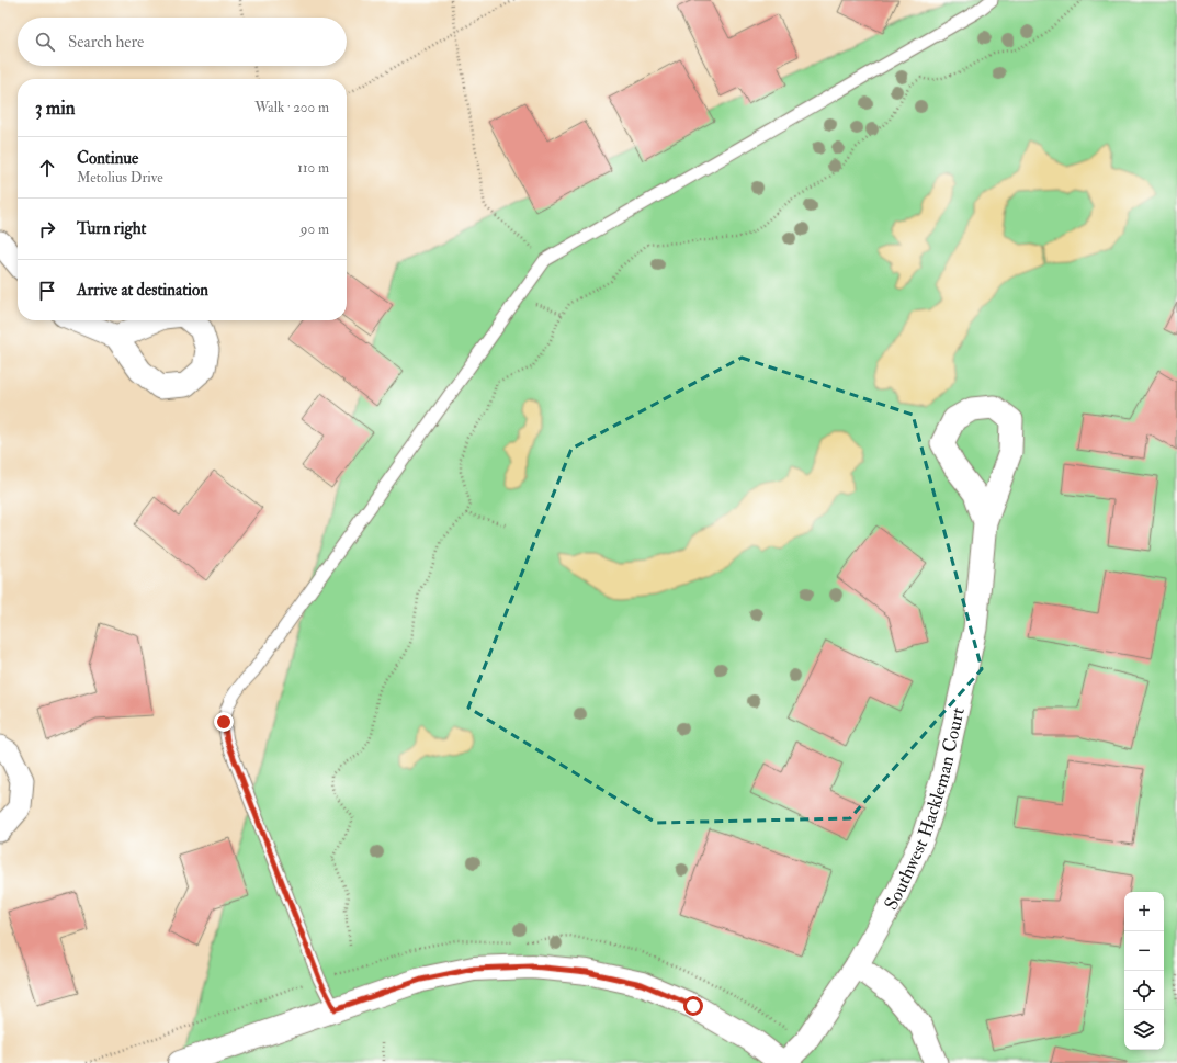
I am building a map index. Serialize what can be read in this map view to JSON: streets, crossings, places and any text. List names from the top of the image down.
{
  "streets": {
    "street": ["Southwest Hackleman Court"]
  },
  "page": {
    "search": "Search here",
    "heading": ["3 min", "Walk · 200 m"],
    "list": [
      ["Continue", "Metolius Drive", "110 m"],
      ["Turn right", "90 m"],
      "Arrive at destination"
    ],
    "map_buttons": ["+", "−"]
  }
}
